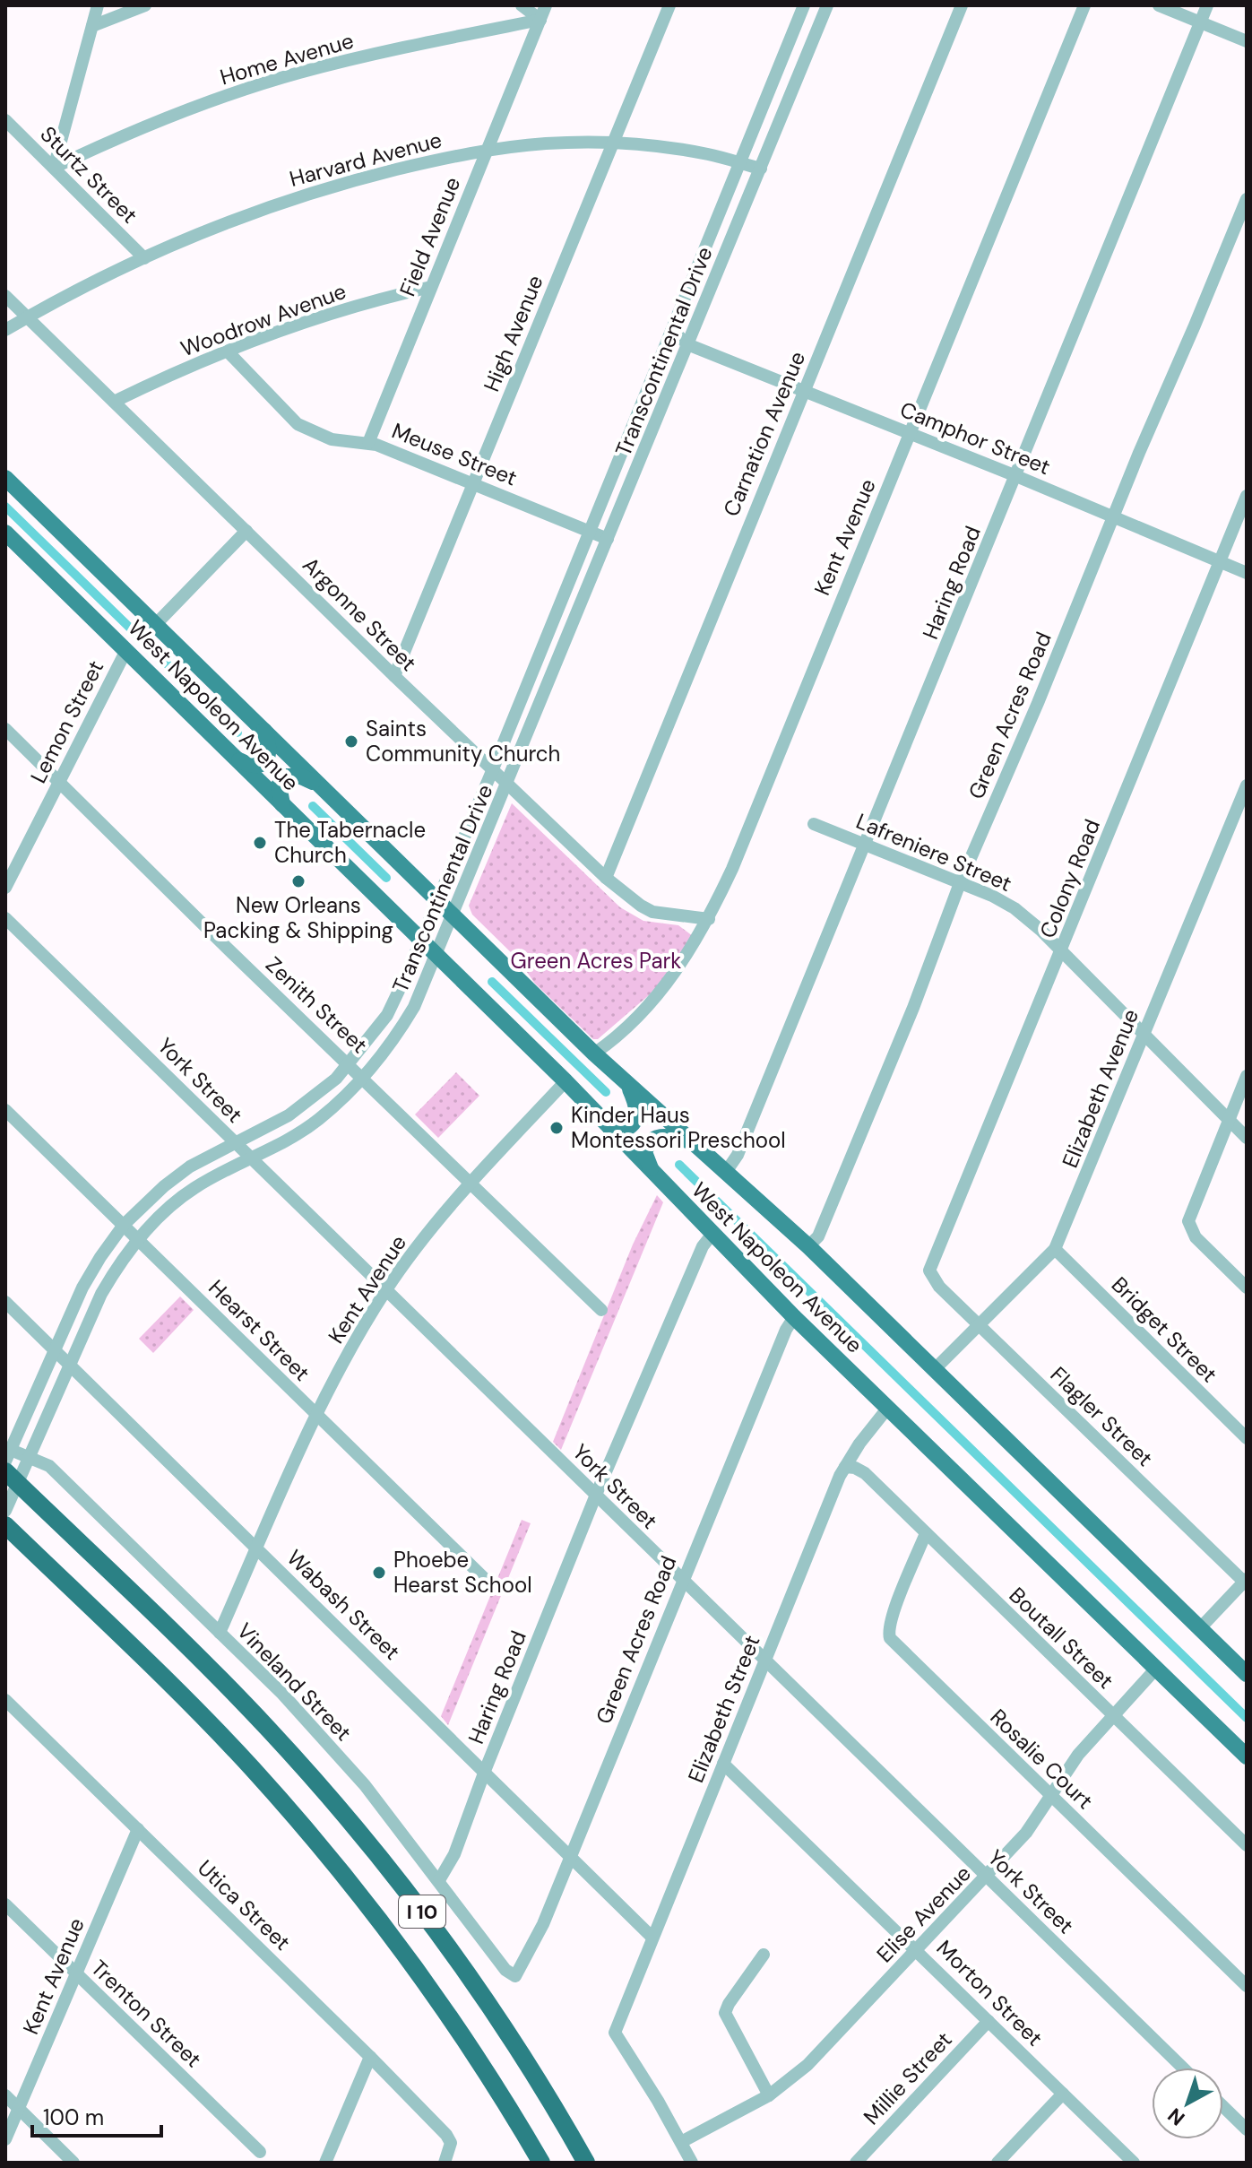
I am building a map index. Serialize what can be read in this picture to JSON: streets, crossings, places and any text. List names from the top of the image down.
{
  "streets": {
    "highway": ["I 10"],
    "main road": ["West Napoleon Avenue"],
    "street": [
      "Home Avenue",
      "Harvard Avenue",
      "Sturtz Street",
      "Field Avenue",
      "Woodrow Avenue",
      "High Avenue",
      "Transcontinental Drive",
      "Carnation Avenue",
      "Camphor Street",
      "Meuse Street",
      "Kent Avenue",
      "Haring Road",
      "Argonne Street",
      "Green Acres Road",
      "Lemon Street",
      "Lafreniere Street",
      "Colony Road",
      "Zenith Street",
      "York Street",
      "Elizabeth Avenue",
      "Bridget Street",
      "Hearst Street",
      "Flagler Street",
      "Wabash Street",
      "Boutall Street",
      "Vineland Street",
      "Elizabeth Street",
      "Rosalie Court",
      "Utica Street",
      "Elise Avenue",
      "Morton Street",
      "Trenton Street",
      "Millie Street"
    ]
  },
  "crossings": [
    ["Home Avenue", "Sturtz Street"],
    ["Home Avenue", "Field Avenue"],
    ["Harvard Avenue", "Sturtz Street"],
    ["Harvard Avenue", "Field Avenue"],
    ["Harvard Avenue", "High Avenue"],
    ["Harvard Avenue", "Transcontinental Drive"],
    ["Harvard Avenue", "Argonne Street"],
    ["Field Avenue", "Woodrow Avenue"],
    ["Field Avenue", "Meuse Street"],
    ["Woodrow Avenue", "Meuse Street"],
    ["Woodrow Avenue", "Argonne Street"],
    ["High Avenue", "Meuse Street"],
    ["High Avenue", "Argonne Street"],
    ["Transcontinental Drive", "Camphor Street"],
    ["Transcontinental Drive", "Meuse Street"],
    ["Transcontinental Drive", "Argonne Street"],
    ["Transcontinental Drive", "West Napoleon Avenue"],
    ["Transcontinental Drive", "Zenith Street"],
    ["Transcontinental Drive", "York Street"],
    ["Transcontinental Drive", "Hearst Street"],
    ["Transcontinental Drive", "Wabash Street"],
    ["Transcontinental Drive", "Vineland Street"],
    ["Carnation Avenue", "Camphor Street"],
    ["Carnation Avenue", "Argonne Street"],
    ["Camphor Street", "Kent Avenue"],
    ["Camphor Street", "Haring Road"],
    ["Camphor Street", "Green Acres Road"],
    ["Camphor Street", "Colony Road"],
    ["Kent Avenue", "Argonne Street"],
    ["Kent Avenue", "West Napoleon Avenue"],
    ["Kent Avenue", "Zenith Street"],
    ["Kent Avenue", "York Street"],
    ["Kent Avenue", "Hearst Street"],
    ["Kent Avenue", "Wabash Street"],
    ["Kent Avenue", "Vineland Street"],
    ["Kent Avenue", "Utica Street"],
    ["Kent Avenue", "Trenton Street"],
    ["Haring Road", "West Napoleon Avenue"],
    ["Haring Road", "Lafreniere Street"],
    ["Haring Road", "York Street"],
    ["Haring Road", "Wabash Street"],
    ["Haring Road", "Vineland Street"],
    ["West Napoleon Avenue", "Green Acres Road"],
    ["West Napoleon Avenue", "Lemon Street"],
    ["West Napoleon Avenue", "Elizabeth Avenue"],
    ["West Napoleon Avenue", "Elizabeth Street"],
    ["West Napoleon Avenue", "Elise Avenue"],
    ["Green Acres Road", "Lafreniere Street"],
    ["Green Acres Road", "York Street"],
    ["Green Acres Road", "Wabash Street"],
    ["Green Acres Road", "Vineland Street"],
    ["Lemon Street", "Zenith Street"],
    ["Lafreniere Street", "Colony Road"],
    ["Lafreniere Street", "Elizabeth Avenue"],
    ["Colony Road", "Flagler Street"],
    ["York Street", "Elizabeth Street"],
    ["York Street", "Elise Avenue"],
    ["Elizabeth Avenue", "Bridget Street"],
    ["Elizabeth Avenue", "Flagler Street"],
    ["Wabash Street", "Elizabeth Street"],
    ["Boutall Street", "Elizabeth Street"],
    ["Boutall Street", "Rosalie Court"],
    ["Boutall Street", "Elise Avenue"],
    ["Elizabeth Street", "Elise Avenue"],
    ["Elizabeth Street", "Morton Street"],
    ["Rosalie Court", "Elise Avenue"],
    ["Elise Avenue", "Morton Street"],
    ["Morton Street", "Millie Street"]
  ],
  "parks": ["Green Acres Park"],
  "places": [
    "Saints Community Church",
    "The Tabernacle Church",
    "New Orleans Packing & Shipping",
    "Kinder Haus Montessori Preschool",
    "Phoebe Hearst School"
  ],
  "scale_bar": "100 m",
  "north": "bottom left"
}
